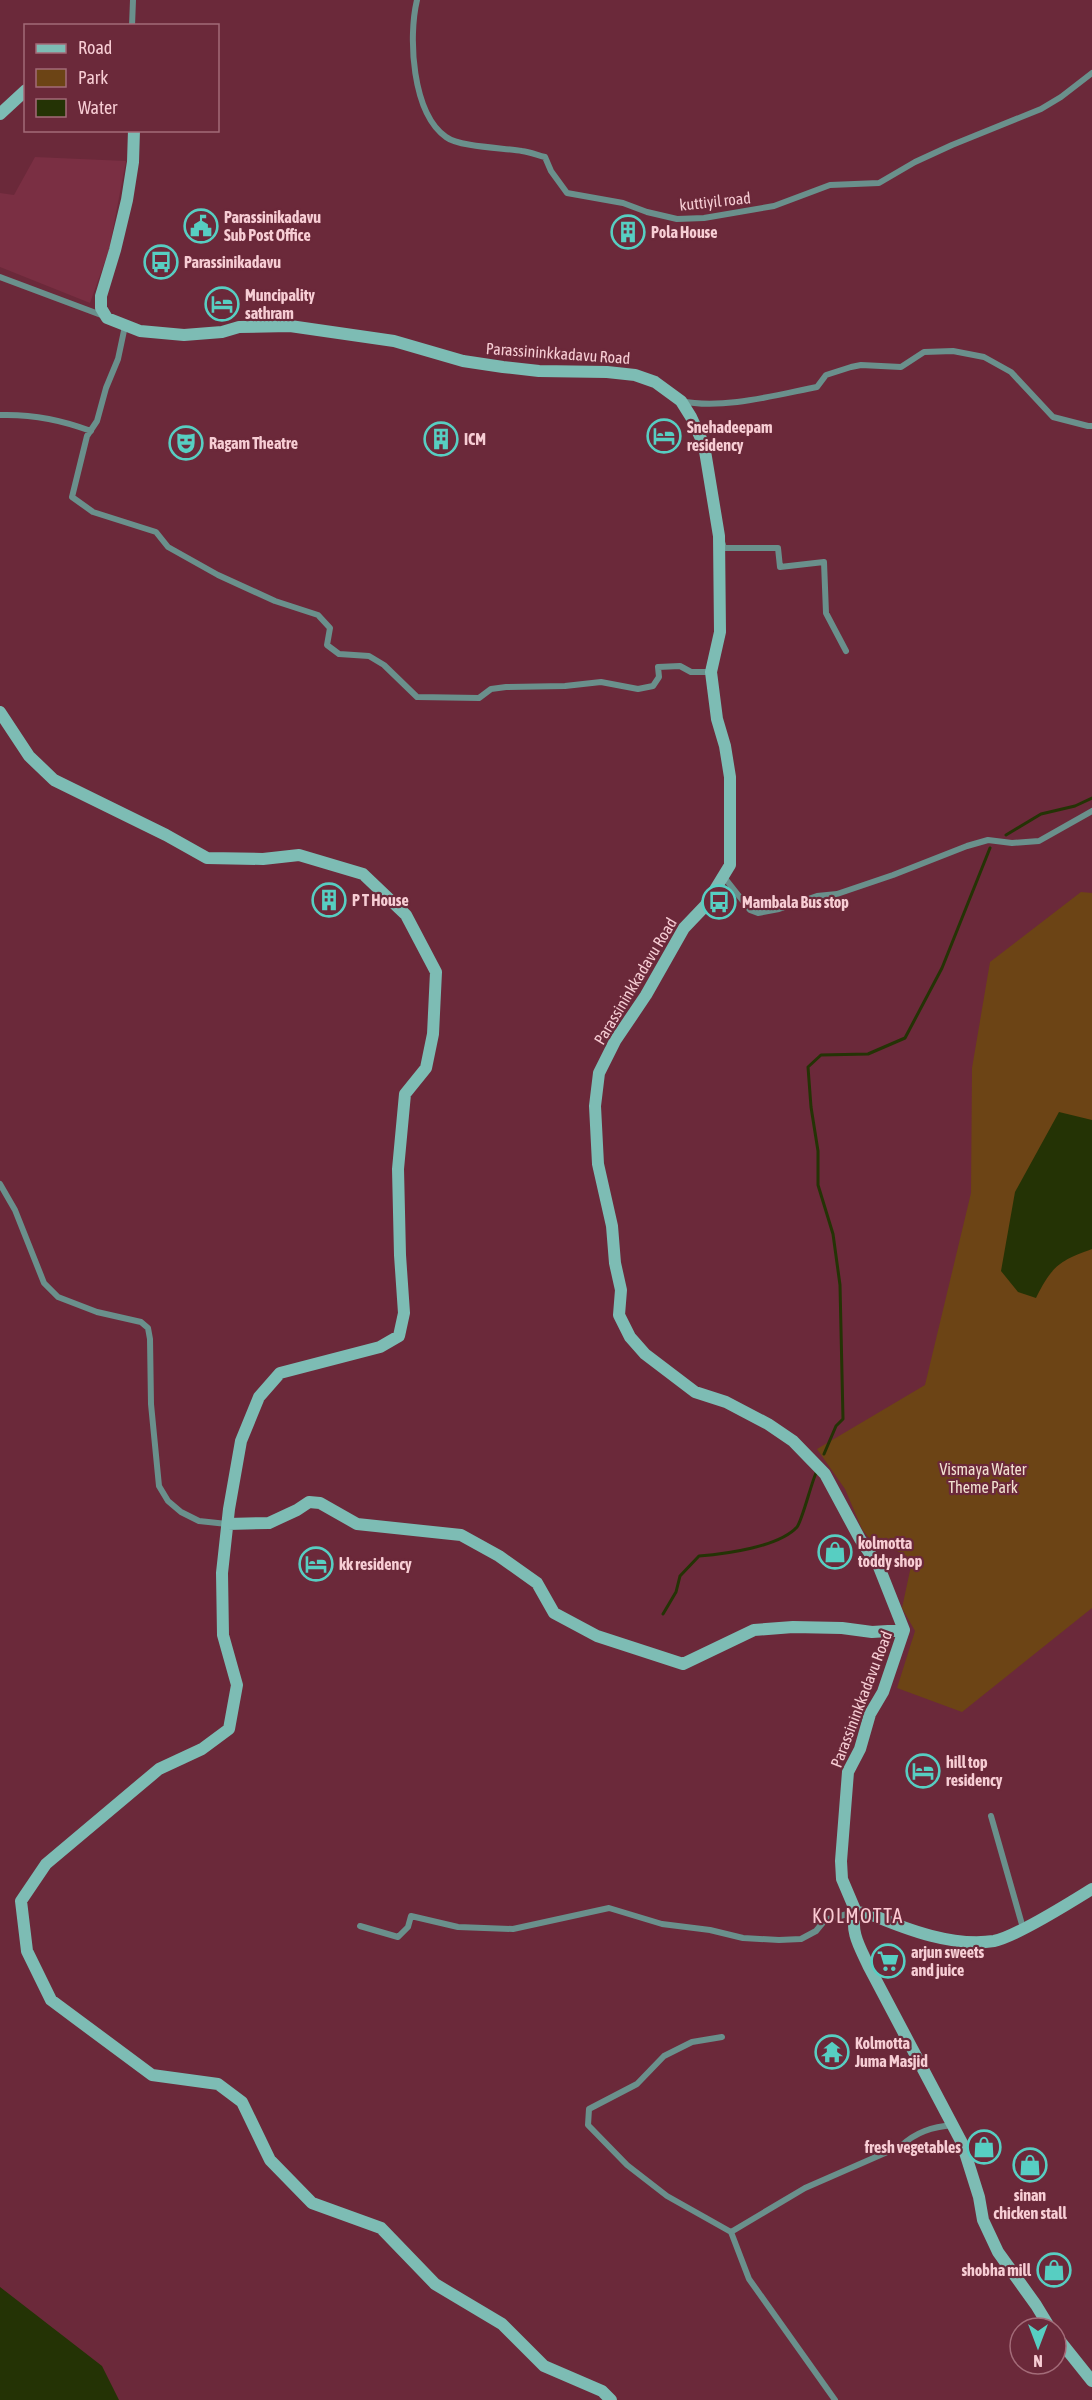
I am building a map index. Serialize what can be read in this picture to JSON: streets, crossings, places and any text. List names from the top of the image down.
{
  "streets": {
    "main road": ["Parassininkkadavu Road"],
    "street": ["kuttiyil road"]
  },
  "districts": ["KOLMOTTA"],
  "parks": ["Vismaya Water Theme Park"],
  "places": {
    "public building": ["Parassinikadavu Sub Post Office"],
    "building": ["Pola House", "ICM", "P T House"],
    "bus stop": ["Parassinikadavu", "Mambala Bus stop"],
    "hotel": [
      "Muncipality sathram",
      "Snehadeepam residency",
      "kk residency",
      "hill top residency"
    ],
    "theatre": ["Ragam Theatre"],
    "shop": [
      "kolmotta toddy shop",
      "fresh vegetables",
      "sinan chicken stall",
      "shobha mill"
    ],
    "supermarket": ["arjun sweets and juice"],
    "temple": ["Kolmotta Juma Masjid"]
  },
  "legend": ["Road", "Park", "Water"],
  "north": "bottom"
}
